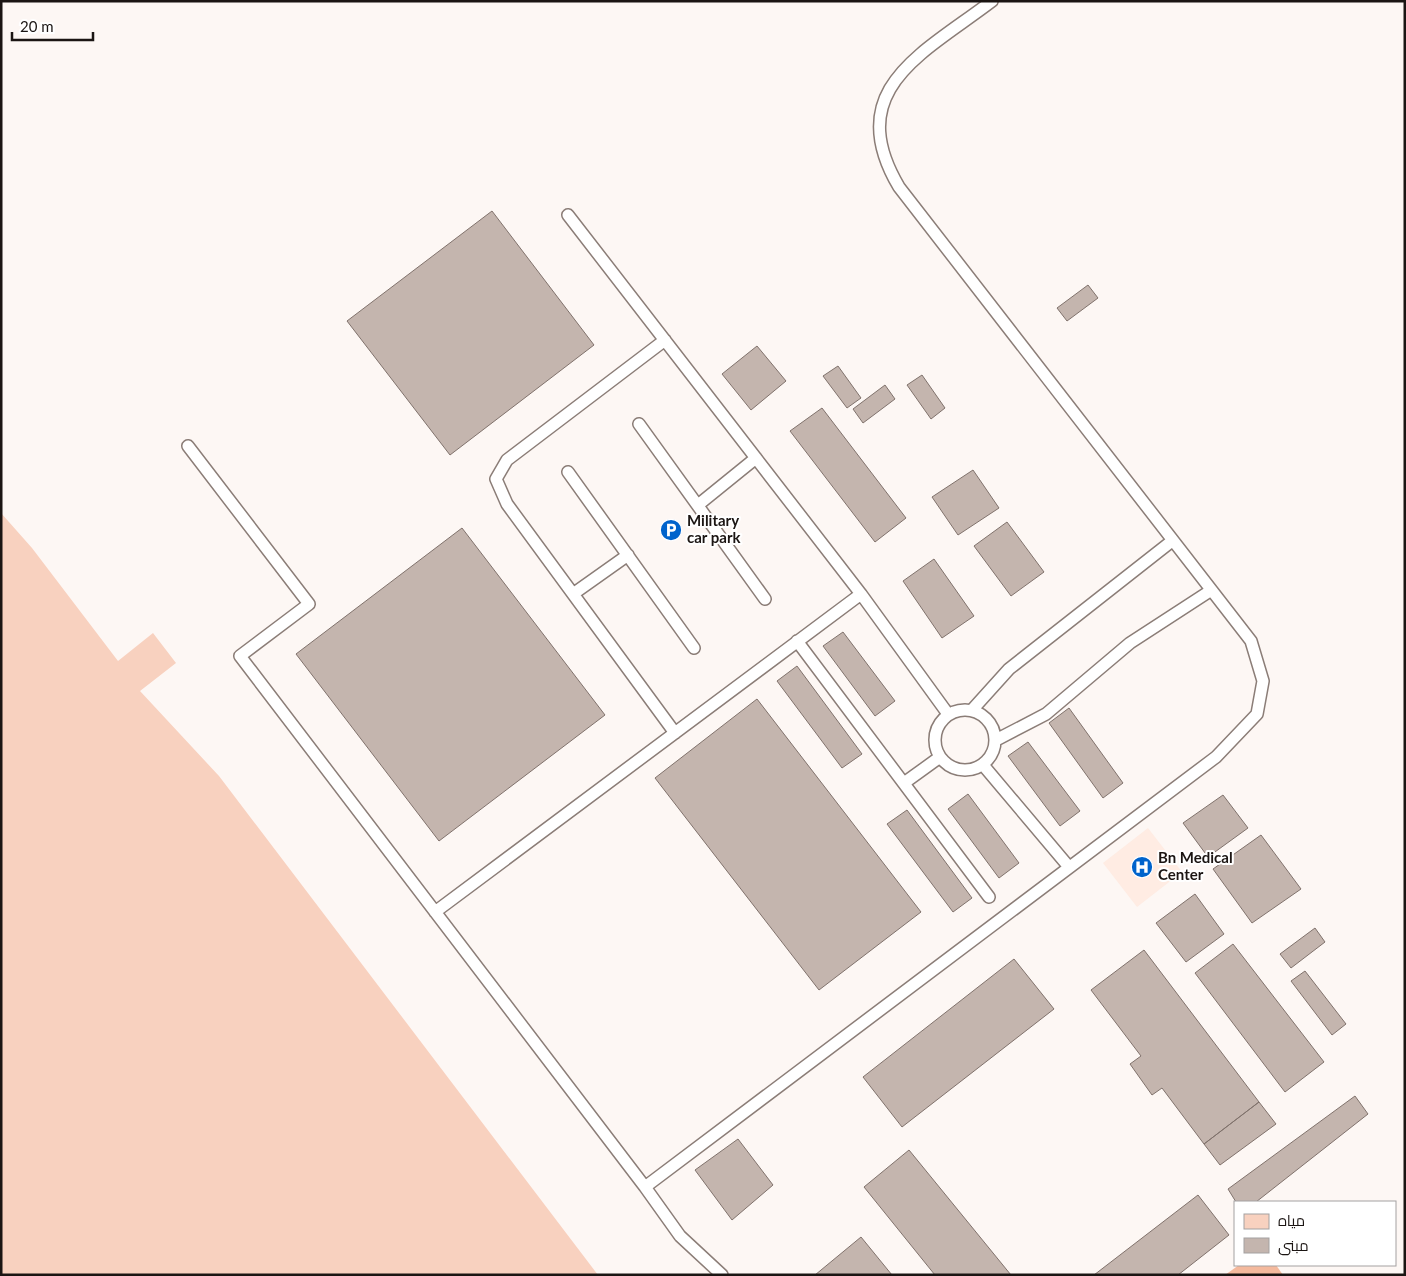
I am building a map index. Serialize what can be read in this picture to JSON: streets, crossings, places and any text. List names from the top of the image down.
{
  "places": {
    "parking": ["Military car park"],
    "hospital": ["Bn Medical Center"]
  },
  "legend": ["مياه", "مبنى"],
  "scale_bar": "20 m"
}
